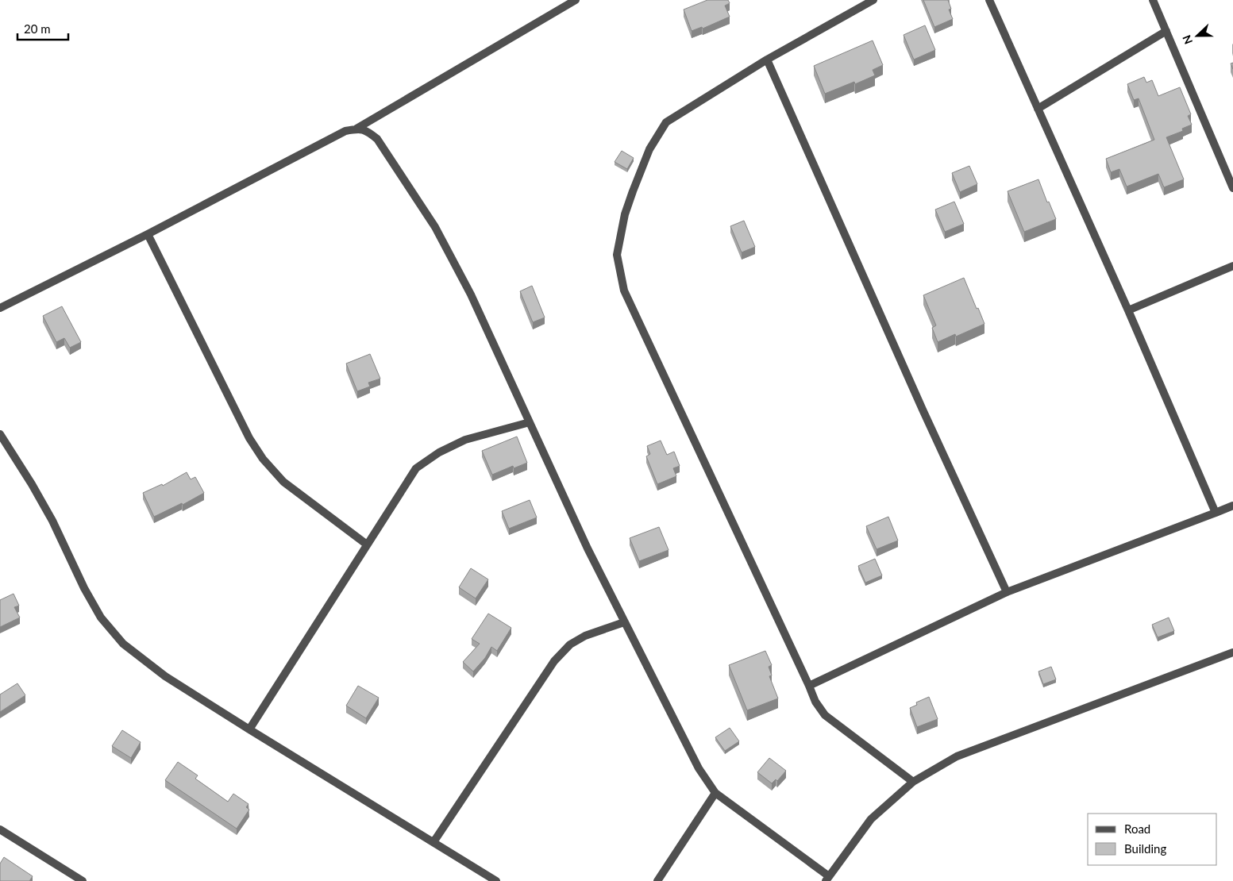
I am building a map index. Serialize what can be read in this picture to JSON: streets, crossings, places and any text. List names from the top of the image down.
{
  "legend": ["Road", "Building"],
  "scale_bar": "20 m",
  "north": "left"
}
